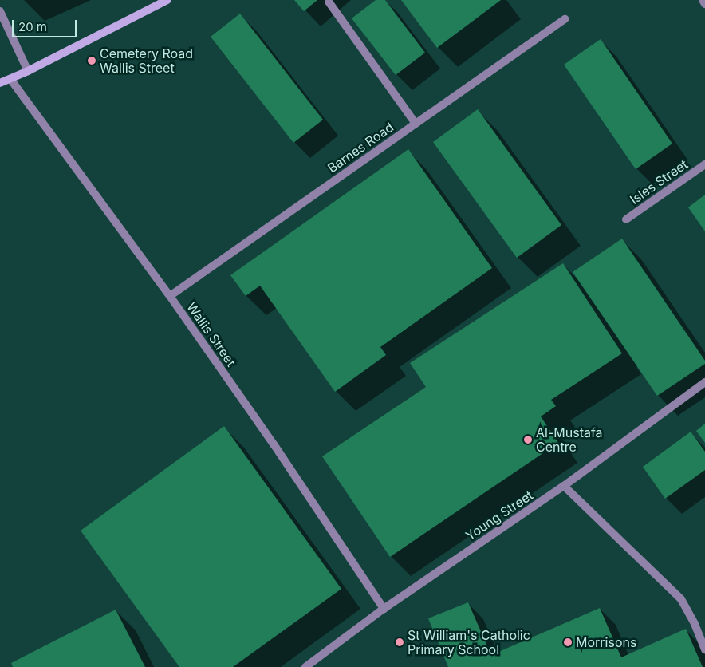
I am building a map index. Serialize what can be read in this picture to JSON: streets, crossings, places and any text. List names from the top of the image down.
{
  "streets": {
    "street": [
      "Barnes Road",
      "Isles Street",
      "Wallis Street",
      "Young Street"
    ]
  },
  "crossings": [
    ["Barnes Road", "Wallis Street"],
    ["Wallis Street", "Young Street"]
  ],
  "places": [
    "Cemetery Road Wallis Street",
    "Al-Mustafa Centre",
    "St William's Catholic Primary School",
    "Morrisons"
  ],
  "scale_bar": "20 m"
}
